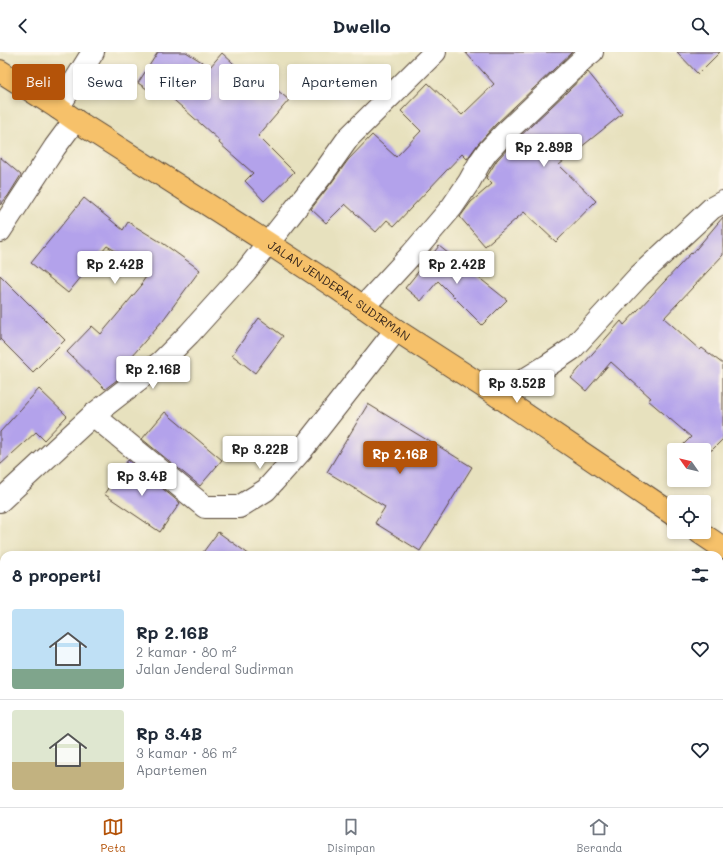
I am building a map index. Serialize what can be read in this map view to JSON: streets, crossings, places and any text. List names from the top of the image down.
{
  "streets": {
    "highway": ["JALAN JENDERAL SUDIRMAN"]
  },
  "north": "top left",
  "page": {
    "header": "Dwello",
    "chip": [
      "Beli",
      "Sewa",
      "Filter",
      "Baru",
      "Apartemen"
    ],
    "price": [
      "Rp 2.89B",
      "Rp 2.42B",
      "Rp 2.42B",
      "Rp 2.16B",
      "Rp 3.52B",
      "Rp 3.22B",
      "Rp 2.16B",
      "Rp 3.4B"
    ],
    "heading": "8 properti",
    "list": [
      {
        "name": "Rp 2.16B",
        "note": "2 kamar · 80 m² · Jalan Jenderal Sudirman"
      },
      {
        "name": "Rp 3.4B",
        "note": "3 kamar · 86 m² · Apartemen"
      }
    ],
    "tabs": ["Peta", "Disimpan", "Beranda"]
  }
}
